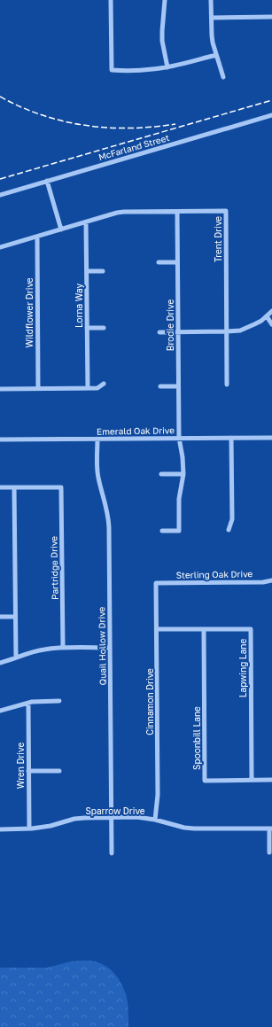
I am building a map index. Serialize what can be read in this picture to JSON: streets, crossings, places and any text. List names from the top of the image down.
{
  "streets": {
    "street": [
      "McFarland Street",
      "Trent Drive",
      "Lorna Way",
      "Wildflower Drive",
      "Brodie Drive",
      "Emerald Oak Drive",
      "Partridge Drive",
      "Sterling Oak Drive",
      "Quail Hollow Drive",
      "Lapwing Lane",
      "Cinnamon Drive",
      "Spoonbill Lane",
      "Wren Drive",
      "Sparrow Drive"
    ]
  },
  "crossings": [
    ["Trent Drive", "Lorna Way"],
    ["Trent Drive", "Wildflower Drive"],
    ["Trent Drive", "Brodie Drive"],
    ["Brodie Drive", "Emerald Oak Drive"],
    ["Emerald Oak Drive", "Quail Hollow Drive"],
    ["Sterling Oak Drive", "Cinnamon Drive"],
    ["Quail Hollow Drive", "Sparrow Drive"],
    ["Lapwing Lane", "Cinnamon Drive"],
    ["Lapwing Lane", "Spoonbill Lane"],
    ["Cinnamon Drive", "Sparrow Drive"],
    ["Wren Drive", "Sparrow Drive"]
  ]
}
